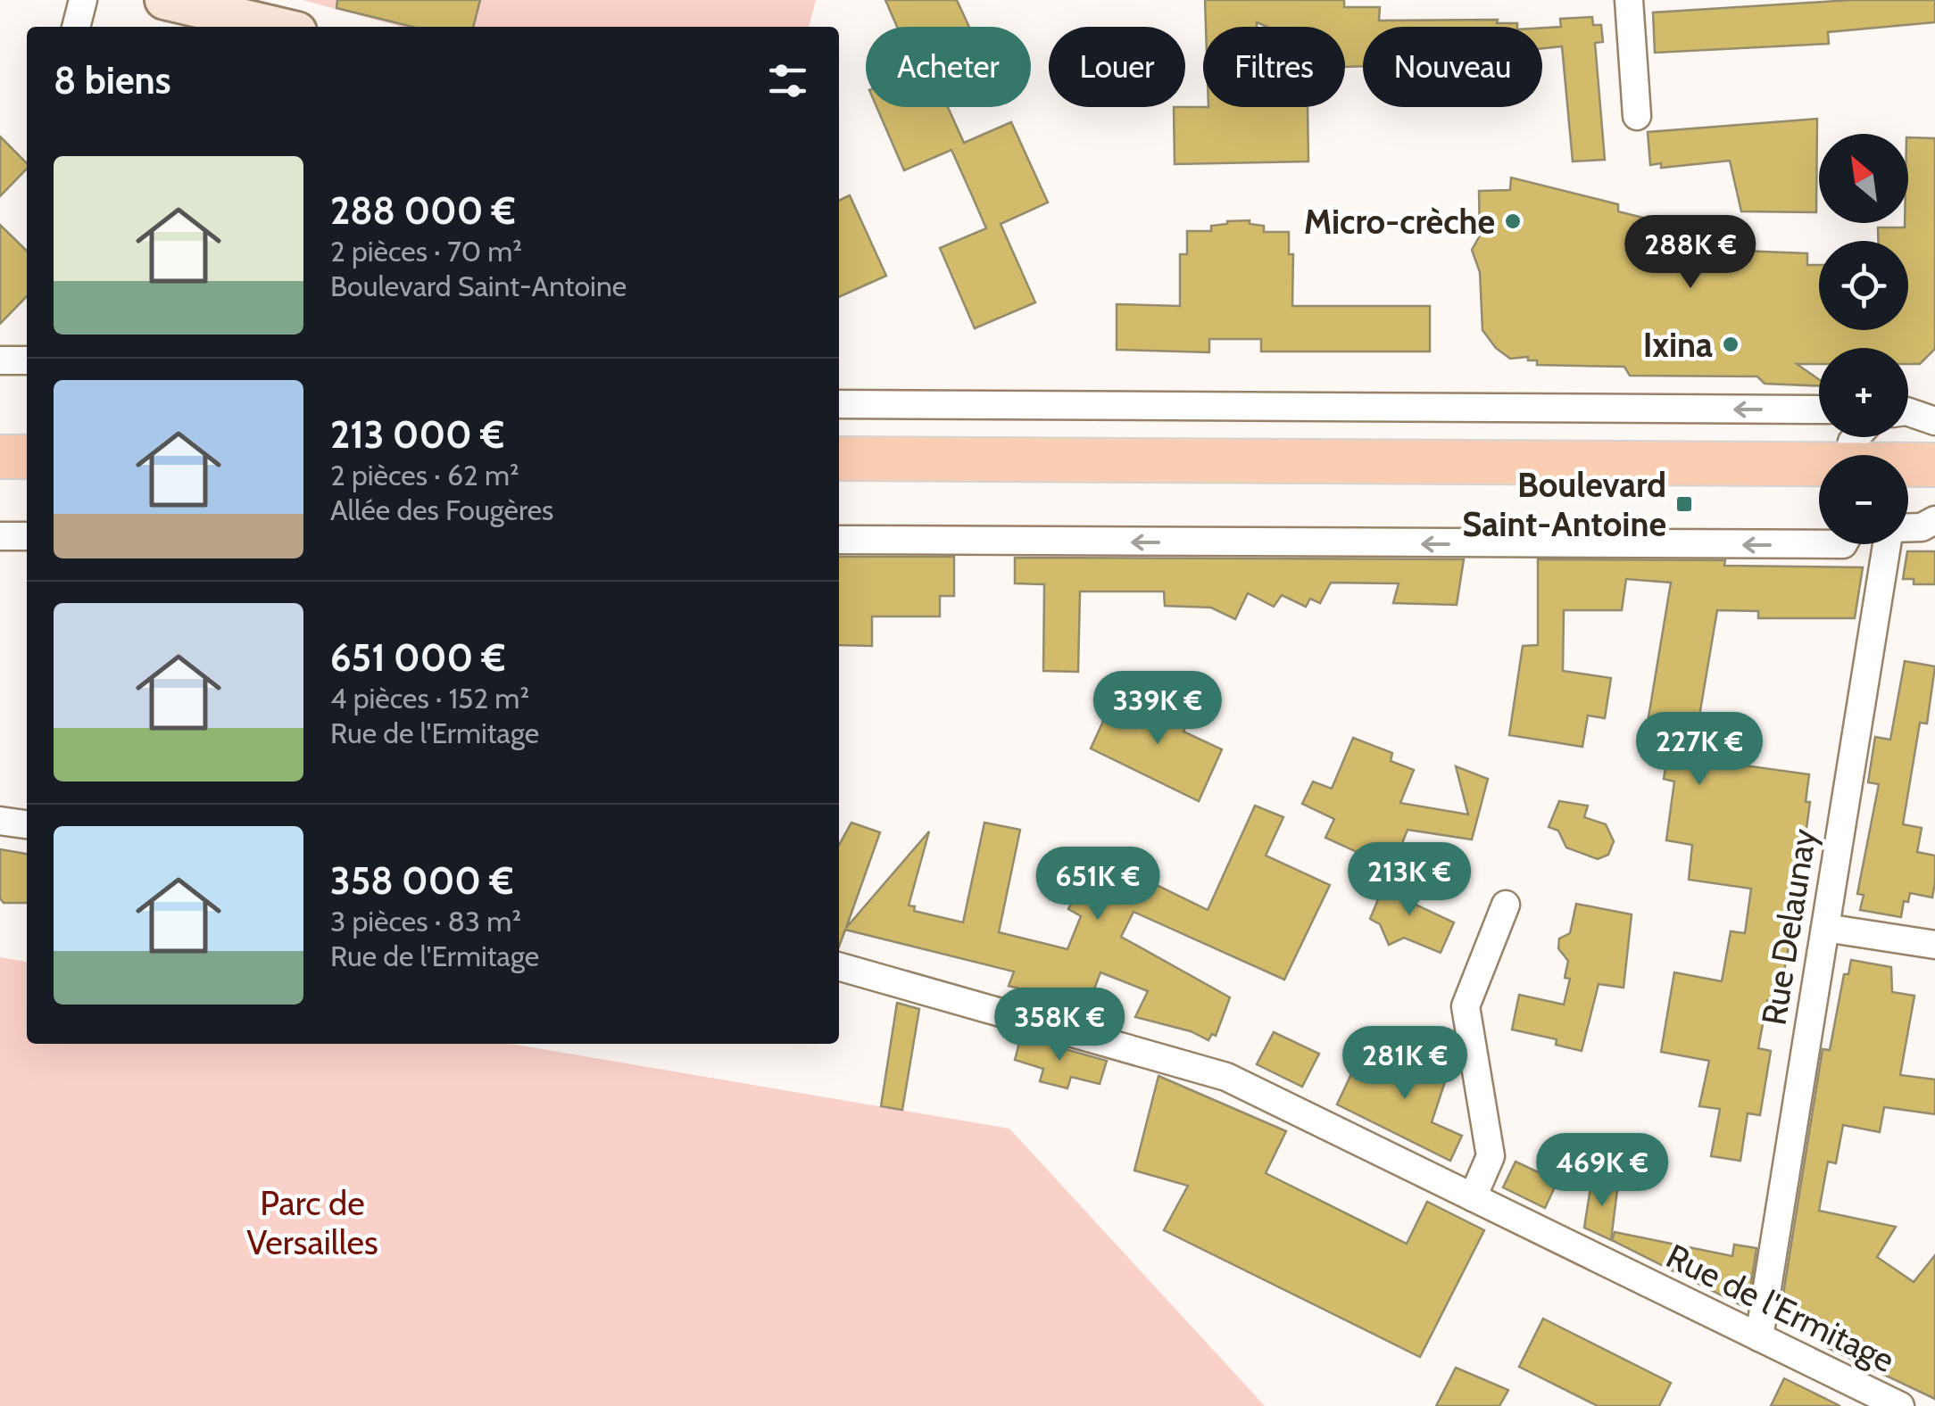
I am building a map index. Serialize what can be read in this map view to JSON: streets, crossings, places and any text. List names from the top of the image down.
{
  "streets": {
    "street": ["Rue Delaunay", "Rue de l'Ermitage"]
  },
  "crossings": [
    ["Rue Delaunay", "Rue de l'Ermitage"]
  ],
  "parks": ["Parc de Versailles"],
  "places": {
    "other": ["Micro-crèche", "Ixina"],
    "transit": ["Boulevard Saint-Antoine"]
  },
  "north": "top left",
  "page": {
    "chip": [
      "Acheter",
      "Louer",
      "Filtres",
      "Nouveau"
    ],
    "heading": "8 biens",
    "map_buttons": ["+", "−"],
    "list": [
      {
        "name": "288 000 €",
        "note": "2 pièces · 70 m² · Boulevard Saint-Antoine"
      },
      {
        "name": "213 000 €",
        "note": "2 pièces · 62 m² · Allée des Fougères"
      },
      {
        "name": "651 000 €",
        "note": "4 pièces · 152 m² · Rue de l'Ermitage"
      },
      {
        "name": "358 000 €",
        "note": "3 pièces · 83 m² · Rue de l'Ermitage"
      }
    ],
    "price": [
      "288K €",
      "339K €",
      "227K €",
      "213K €",
      "651K €",
      "358K €",
      "281K €",
      "469K €"
    ]
  }
}
